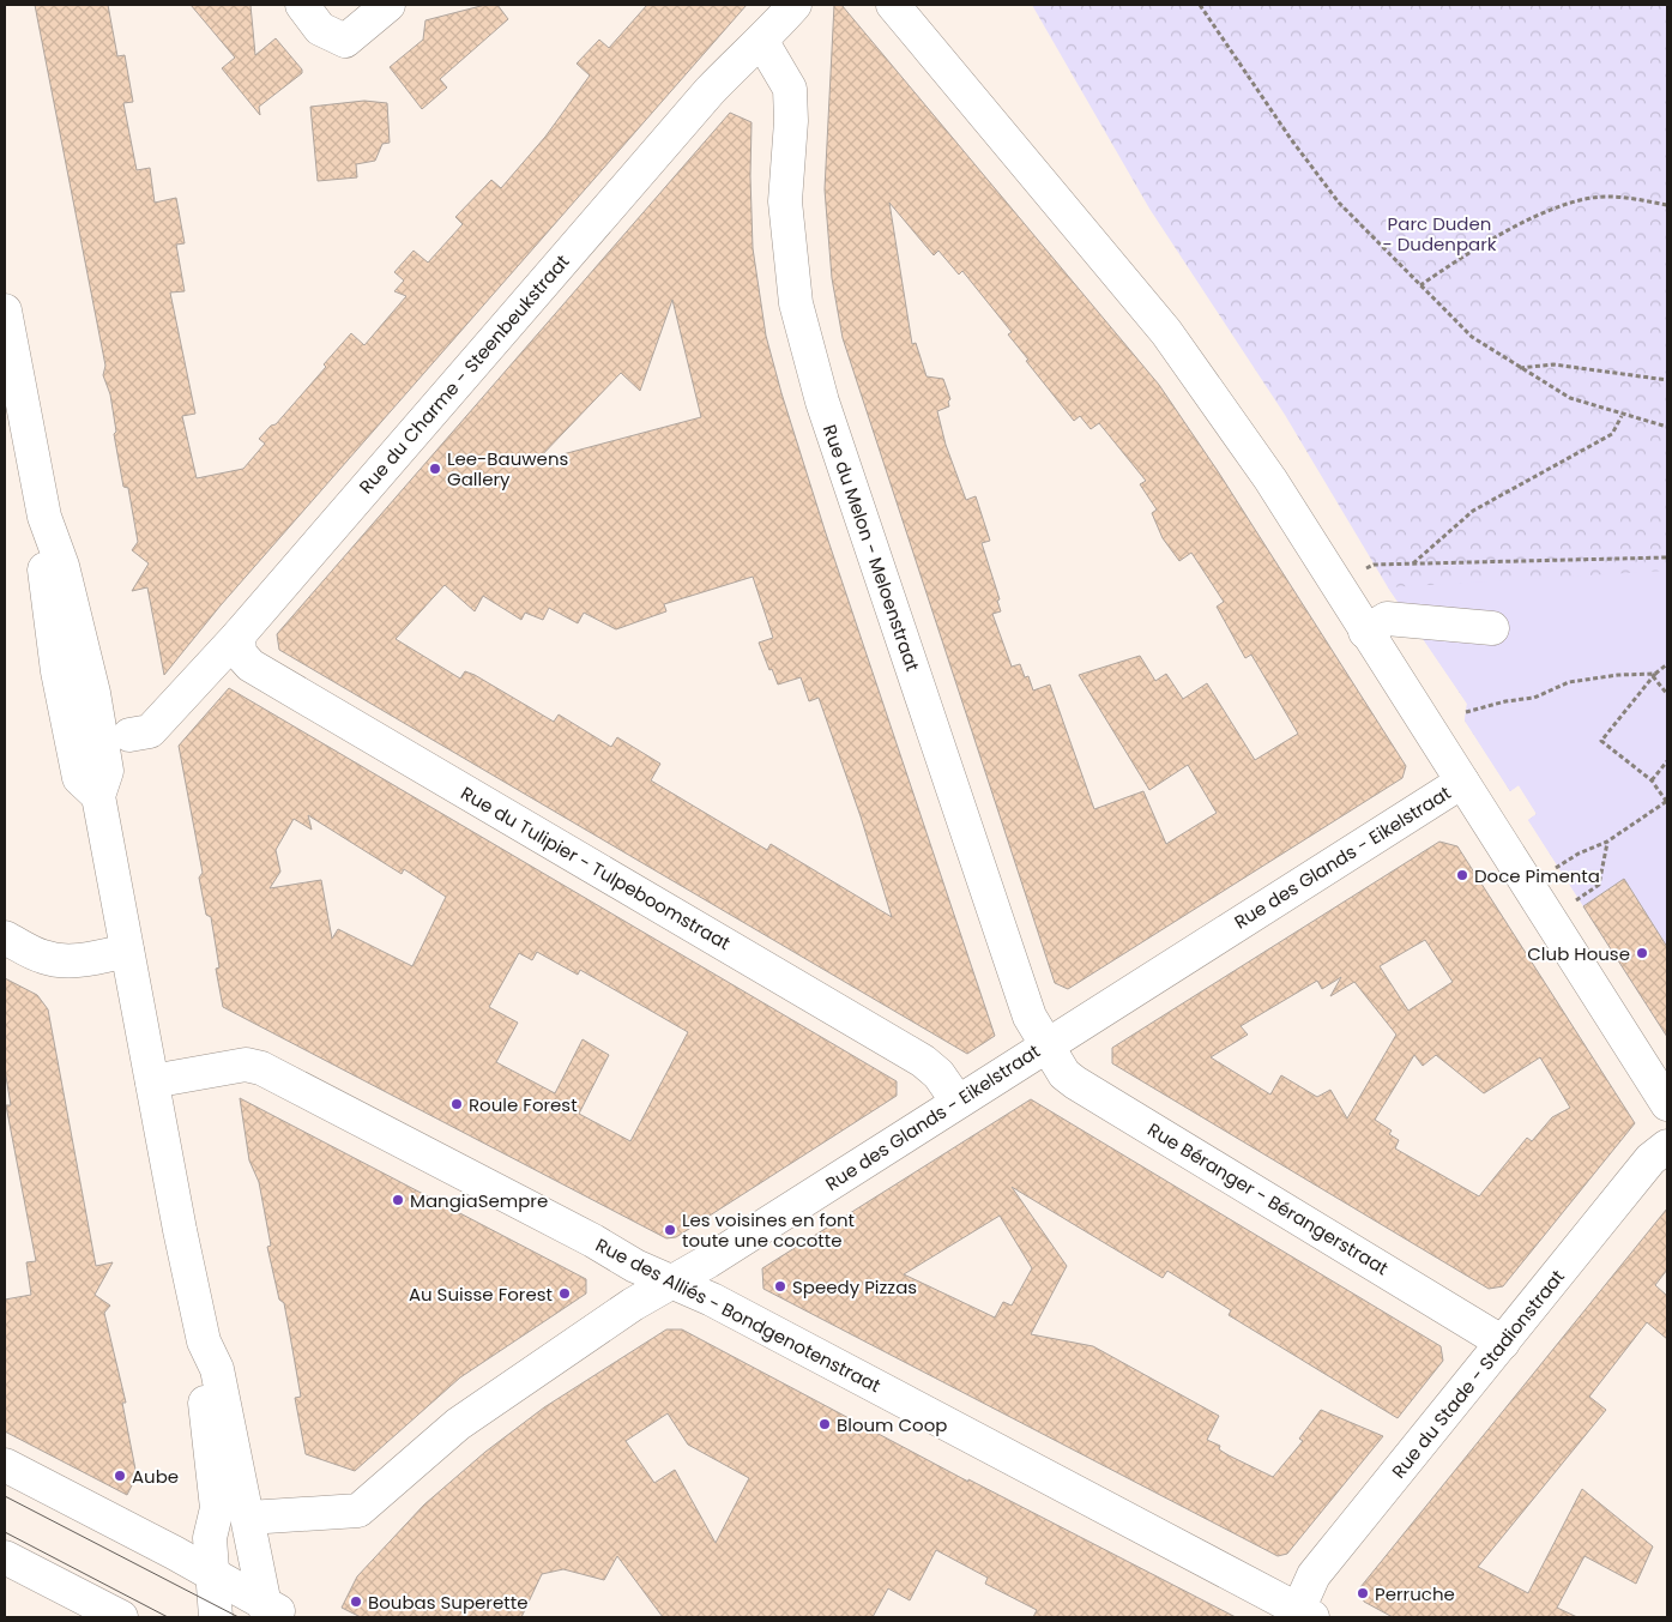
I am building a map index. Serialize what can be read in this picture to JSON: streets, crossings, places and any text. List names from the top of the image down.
{
  "streets": {
    "street": [
      "Rue du Charme - Steenbeukstraat",
      "Rue du Melon - Meloenstraat",
      "Rue des Glands - Eikelstraat",
      "Rue du Tulipier - Tulpeboomstraat",
      "Rue Béranger - Bérangerstraat",
      "Rue des Alliés - Bondgenotenstraat",
      "Rue du Stade - Stadionstraat"
    ]
  },
  "crossings": [
    ["Rue du Charme - Steenbeukstraat", "Rue du Melon - Meloenstraat"],
    ["Rue du Charme - Steenbeukstraat", "Rue du Tulipier - Tulpeboomstraat"],
    ["Rue du Melon - Meloenstraat", "Rue des Glands - Eikelstraat"],
    ["Rue du Melon - Meloenstraat", "Rue Béranger - Bérangerstraat"],
    ["Rue des Glands - Eikelstraat", "Rue du Tulipier - Tulpeboomstraat"],
    ["Rue des Glands - Eikelstraat", "Rue Béranger - Bérangerstraat"],
    ["Rue des Glands - Eikelstraat", "Rue des Alliés - Bondgenotenstraat"],
    ["Rue Béranger - Bérangerstraat", "Rue du Stade - Stadionstraat"],
    ["Rue des Alliés - Bondgenotenstraat", "Rue du Stade - Stadionstraat"]
  ],
  "parks": ["Parc Duden - Dudenpark"],
  "places": [
    "Lee-Bauwens Gallery",
    "Doce Pimenta",
    "Club House",
    "Roule Forest",
    "MangiaSempre",
    "Les voisines en font toute une cocotte",
    "Speedy Pizzas",
    "Au Suisse Forest",
    "Bloum Coop",
    "Aube",
    "Perruche",
    "Boubas Superette"
  ]
}
